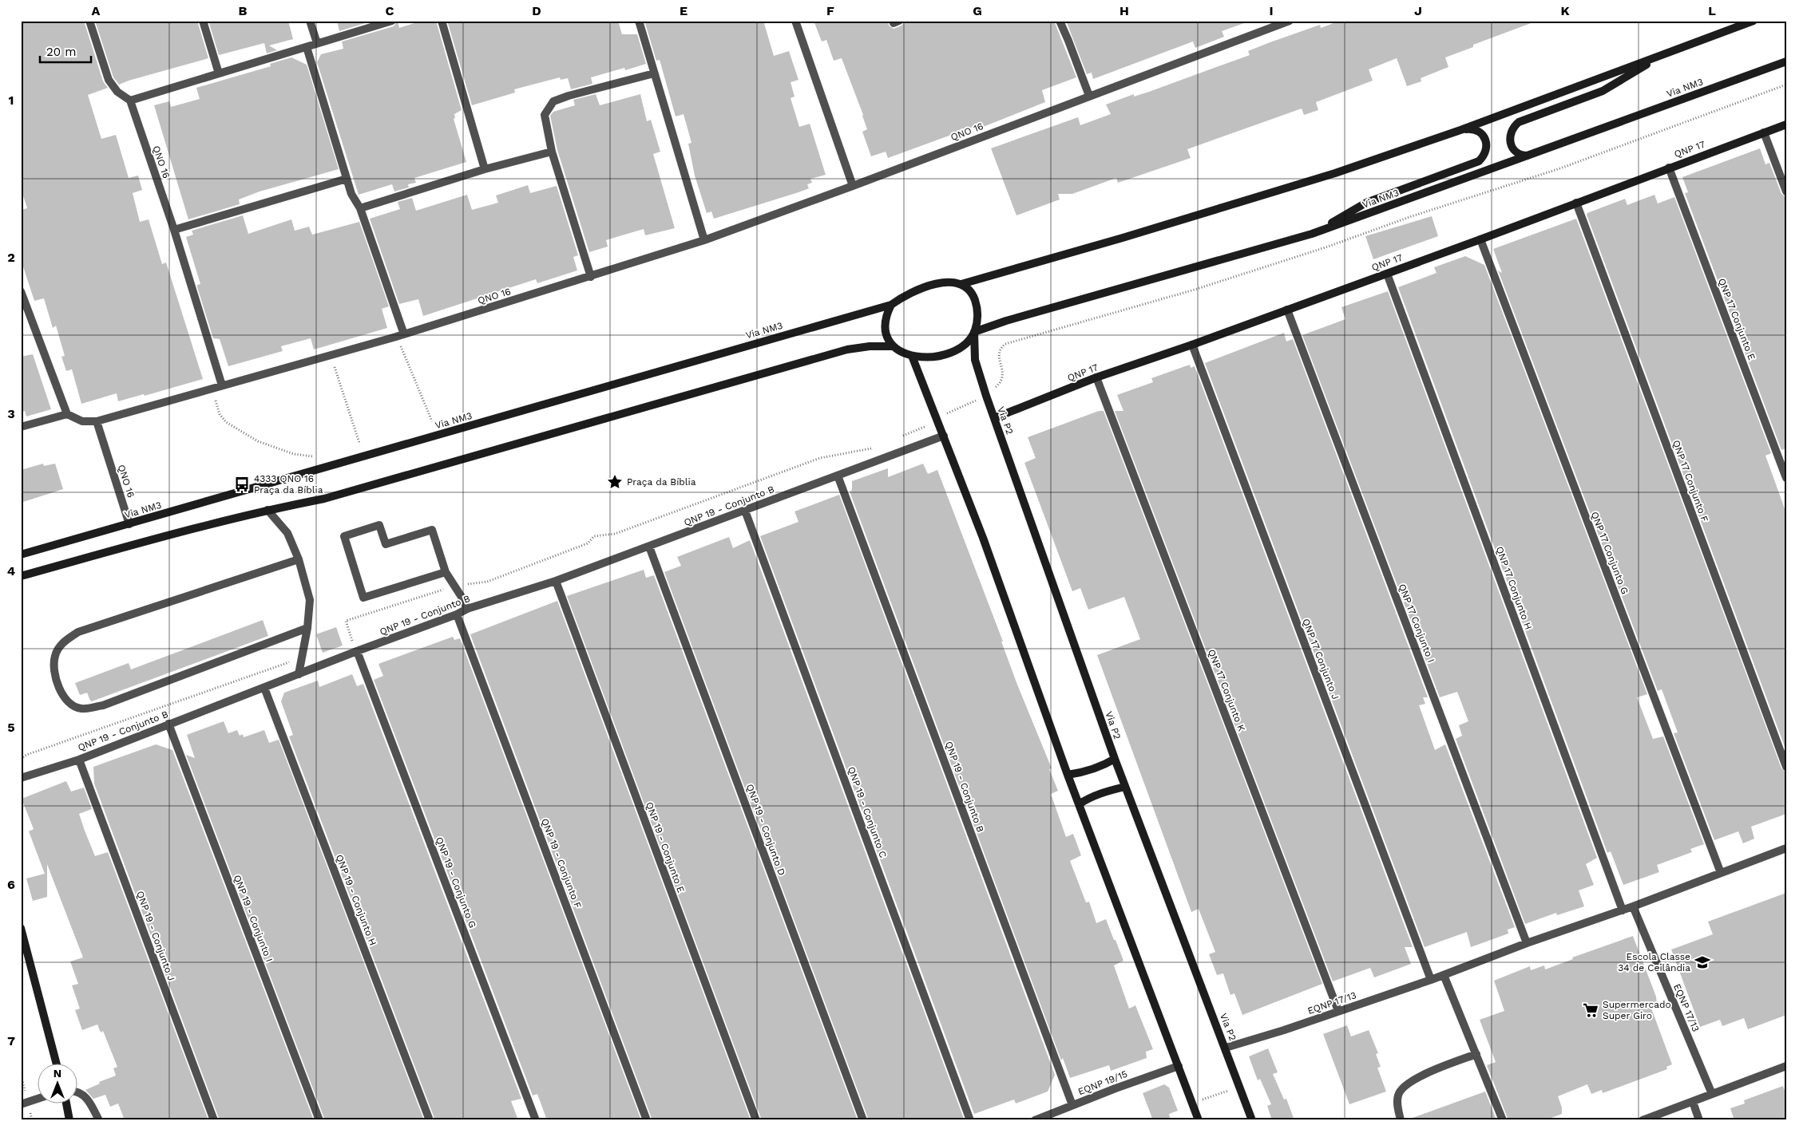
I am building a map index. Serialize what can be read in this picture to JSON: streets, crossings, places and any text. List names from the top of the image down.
{
  "streets": {
    "main road": ["Via NM3", "QNP 17", "Via P2"],
    "street": [
      "QNO 16",
      "QNP 17 Conjunto E",
      "QNP 17 Conjunto F",
      "QNP 19 - Conjunto B",
      "QNP 17 Conjunto G",
      "QNP 17 Conjunto H",
      "QNP 17 Conjunto I",
      "QNP 17 Conjunto J",
      "QNP 17 Conjunto K",
      "QNP 19 - Conjunto C",
      "QNP 19 - Conjunto D",
      "QNP 19 - Conjunto E",
      "QNP 19 - Conjunto F",
      "QNP 19 - Conjunto G",
      "QNP 19 - Conjunto H",
      "QNP 19 - Conjunto I",
      "QNP 19 - Conjunto J",
      "EQNP 17/13",
      "EQNP 19/15"
    ]
  },
  "crossings": [
    ["Via NM3", "QNO 16"],
    ["Via NM3", "Via P2"],
    ["QNP 17", "QNP 17 Conjunto E"],
    ["QNP 17", "Via P2"],
    ["QNP 17", "QNP 17 Conjunto F"],
    ["QNP 17", "QNP 17 Conjunto G"],
    ["QNP 17", "QNP 17 Conjunto H"],
    ["QNP 17", "QNP 17 Conjunto I"],
    ["QNP 17", "QNP 17 Conjunto J"],
    ["QNP 17", "QNP 17 Conjunto K"],
    ["Via P2", "EQNP 17/13"],
    ["QNP 19 - Conjunto B", "QNP 19 - Conjunto C"],
    ["QNP 19 - Conjunto B", "QNP 19 - Conjunto D"],
    ["QNP 19 - Conjunto B", "QNP 19 - Conjunto E"],
    ["QNP 19 - Conjunto B", "QNP 19 - Conjunto F"],
    ["QNP 19 - Conjunto B", "QNP 19 - Conjunto G"],
    ["QNP 19 - Conjunto B", "QNP 19 - Conjunto H"],
    ["QNP 19 - Conjunto B", "QNP 19 - Conjunto I"],
    ["QNP 19 - Conjunto B", "QNP 19 - Conjunto J"],
    ["QNP 19 - Conjunto B", "EQNP 19/15"],
    ["QNP 17 Conjunto G", "EQNP 17/13"],
    ["QNP 17 Conjunto H", "EQNP 17/13"],
    ["QNP 17 Conjunto I", "EQNP 17/13"],
    ["QNP 17 Conjunto J", "EQNP 17/13"],
    ["QNP 17 Conjunto K", "EQNP 17/13"]
  ],
  "places": {
    "place": ["Praça da Bíblia"],
    "bus stop": ["4333 QNO 16 Praça da Bíblia"],
    "school or university": ["Escola Classe 34 de Ceilândia"],
    "supermarket": ["Supermercado Super Giro"]
  },
  "scale_bar": "20 m",
  "north": "top",
  "grid": {
    "columns": [
      "A",
      "B",
      "C",
      "D",
      "E",
      "F",
      "G",
      "H",
      "I",
      "J",
      "K",
      "L"
    ],
    "rows": [
      "1",
      "2",
      "3",
      "4",
      "5",
      "6",
      "7"
    ]
  }
}
